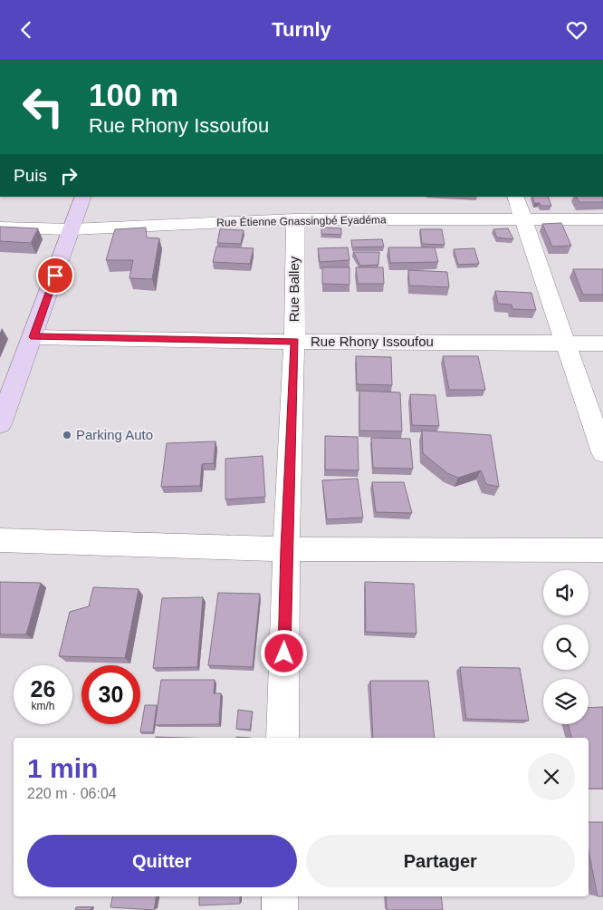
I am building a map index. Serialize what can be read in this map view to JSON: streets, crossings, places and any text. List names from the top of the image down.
{
  "streets": {
    "street": ["Rue Étienne Gnassingbé Eyadéma", "Rue Balley", "Rue Rhony Issoufou"]
  },
  "crossings": [
    ["Rue Étienne Gnassingbé Eyadéma", "Rue Balley"],
    ["Rue Balley", "Rue Rhony Issoufou"]
  ],
  "places": ["Parking Auto"],
  "page": {
    "header": "Turnly",
    "turn": ["100 m", "Rue Rhony Issoufou"],
    "then": "Puis",
    "speed": "26 km/h",
    "limit": "30",
    "heading": ["1 min", "220 m · 06:04"],
    "buttons": ["Quitter", "Partager"]
  }
}
